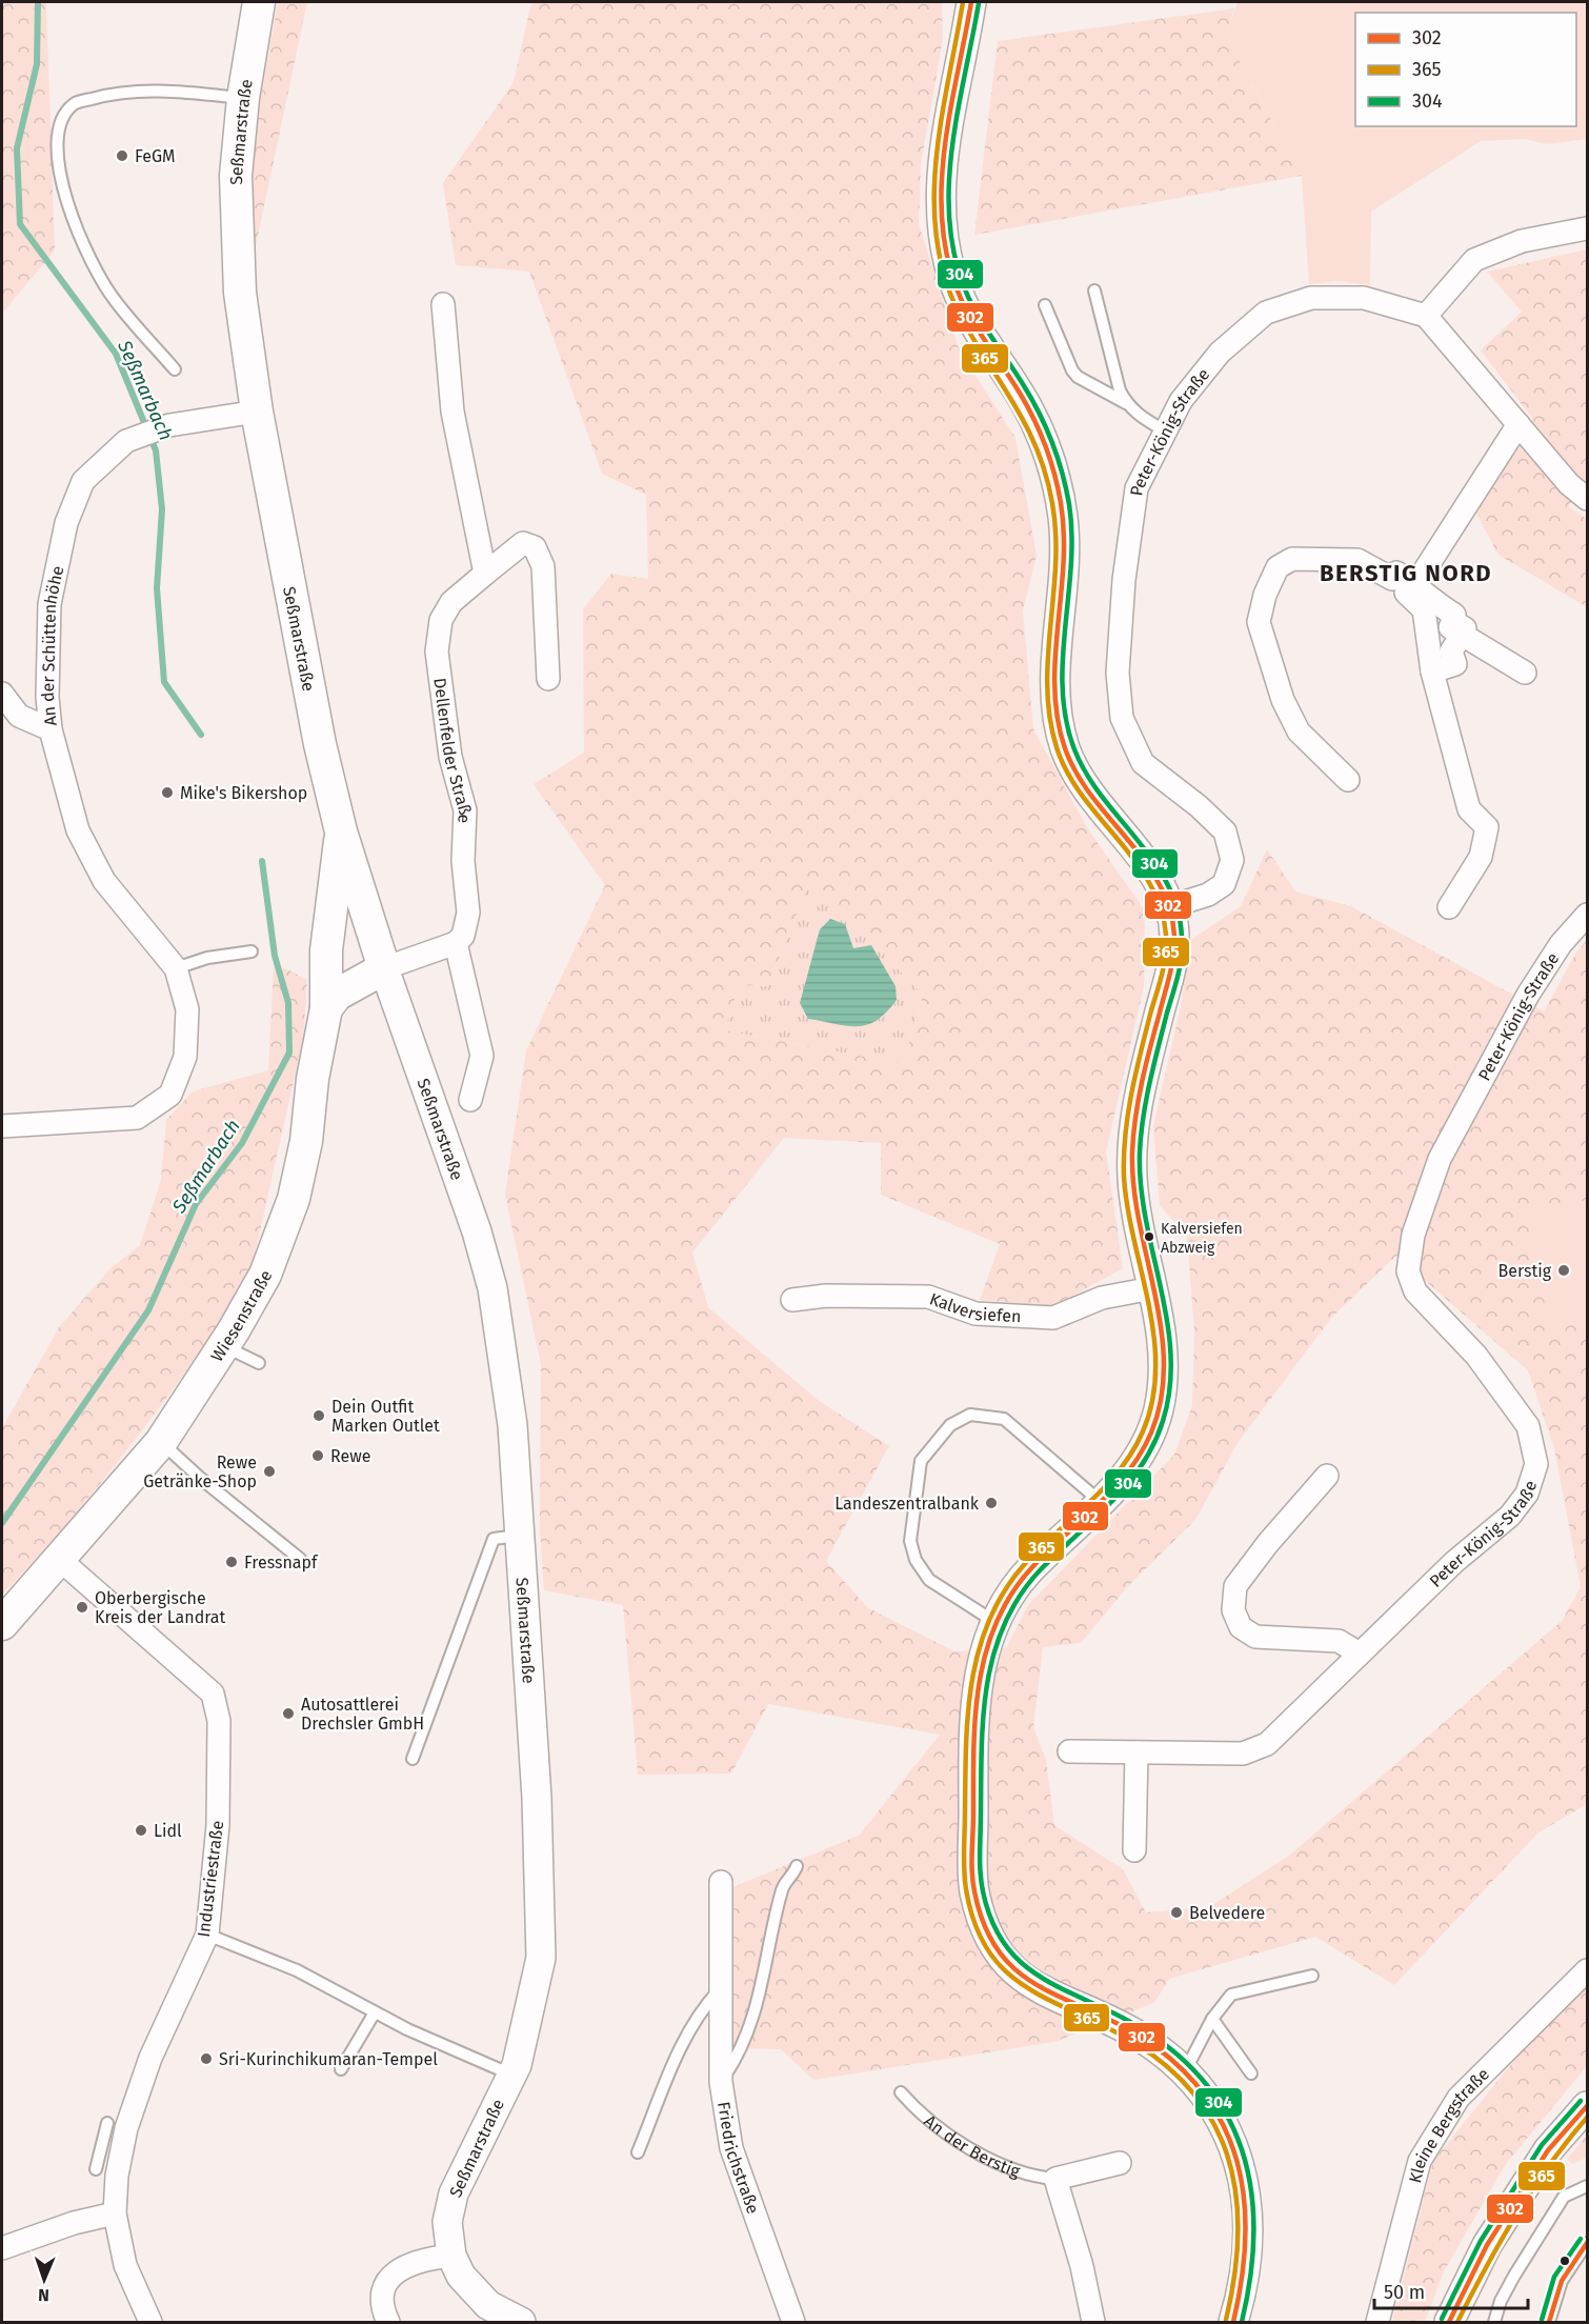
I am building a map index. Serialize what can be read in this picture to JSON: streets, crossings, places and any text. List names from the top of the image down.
{
  "streets": {
    "main road": ["Seßmarstraße", "Wiesenstraße"],
    "street": [
      "Peter-König-Straße",
      "An der Schüttenhöhe",
      "Dellenfelder Straße",
      "Kalversiefen",
      "Industriestraße",
      "Kleine Bergstraße",
      "An der Berstig",
      "Friedrichstraße"
    ]
  },
  "crossings": [
    ["Seßmarstraße", "An der Schüttenhöhe"],
    ["Seßmarstraße", "Wiesenstraße"],
    ["Wiesenstraße", "Industriestraße"]
  ],
  "districts": ["BERSTIG NORD"],
  "water": ["Seßmarbach"],
  "places": [
    "FeGM",
    "Mike's Bikershop",
    "Kalversiefen Abzweig",
    "Berstig",
    "Dein Outfit Marken Outlet",
    "Rewe",
    "Rewe Getränke-Shop",
    "Landeszentralbank",
    "Fressnapf",
    "Oberbergische Kreis der Landrat",
    "Autosattlerei Drechsler GmbH",
    "Lidl",
    "Belvedere",
    "Sri-Kurinchikumaran-Tempel"
  ],
  "lines": ["transit line 302", "transit line 365", "transit line 304"],
  "legend": ["302", "365", "304"],
  "scale_bar": "50 m",
  "north": "bottom"
}
